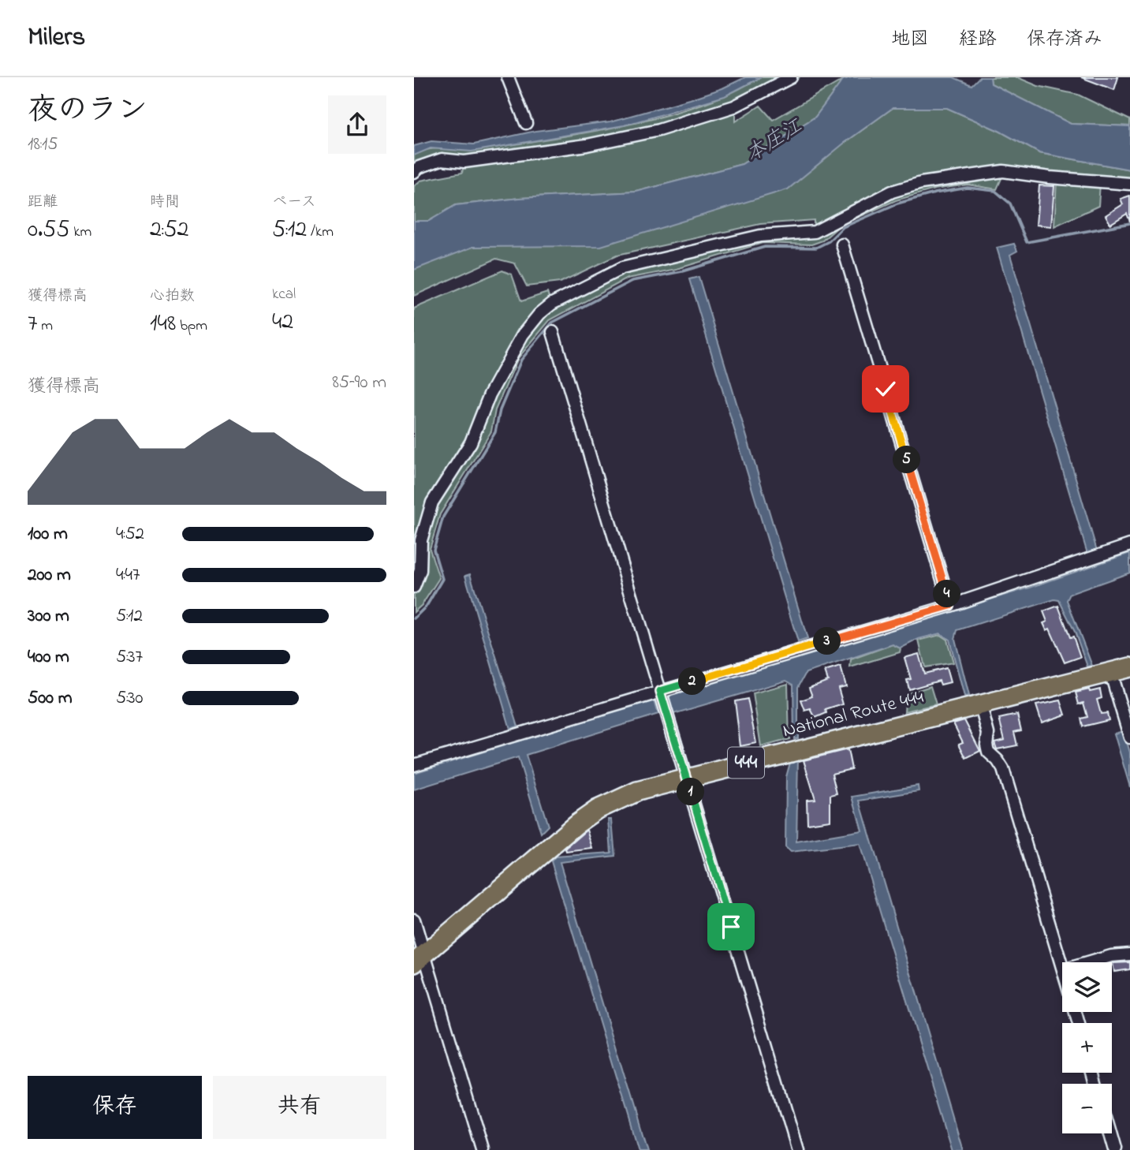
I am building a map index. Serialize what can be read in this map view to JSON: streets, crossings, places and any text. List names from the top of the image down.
{
  "streets": {
    "highway": ["National Route 444", "444"]
  },
  "water": ["本庄江"],
  "page": {
    "header": "Milers",
    "nav": ["地図", "経路", "保存済み"],
    "heading": ["夜のラン", "18:15"],
    "stats": [
      ["距離", "0.55 km"],
      ["時間", "2:52"],
      ["ペース", "5:12 /km"],
      ["獲得標高", "7 m"],
      ["心拍数", "148 bpm"],
      ["kcal", "42"]
    ],
    "chart": ["獲得標高", "85–90 m"],
    "pins": [
      "5",
      "4",
      "3",
      "2",
      "1"
    ],
    "list": [
      {
        "name": "100 m",
        "note": "4:52"
      },
      {
        "name": "200 m",
        "note": "4:47"
      },
      {
        "name": "300 m",
        "note": "5:12"
      },
      {
        "name": "400 m",
        "note": "5:37"
      },
      {
        "name": "500 m",
        "note": "5:30"
      }
    ],
    "map_buttons": ["+", "−"],
    "buttons": ["保存", "共有"]
  }
}
